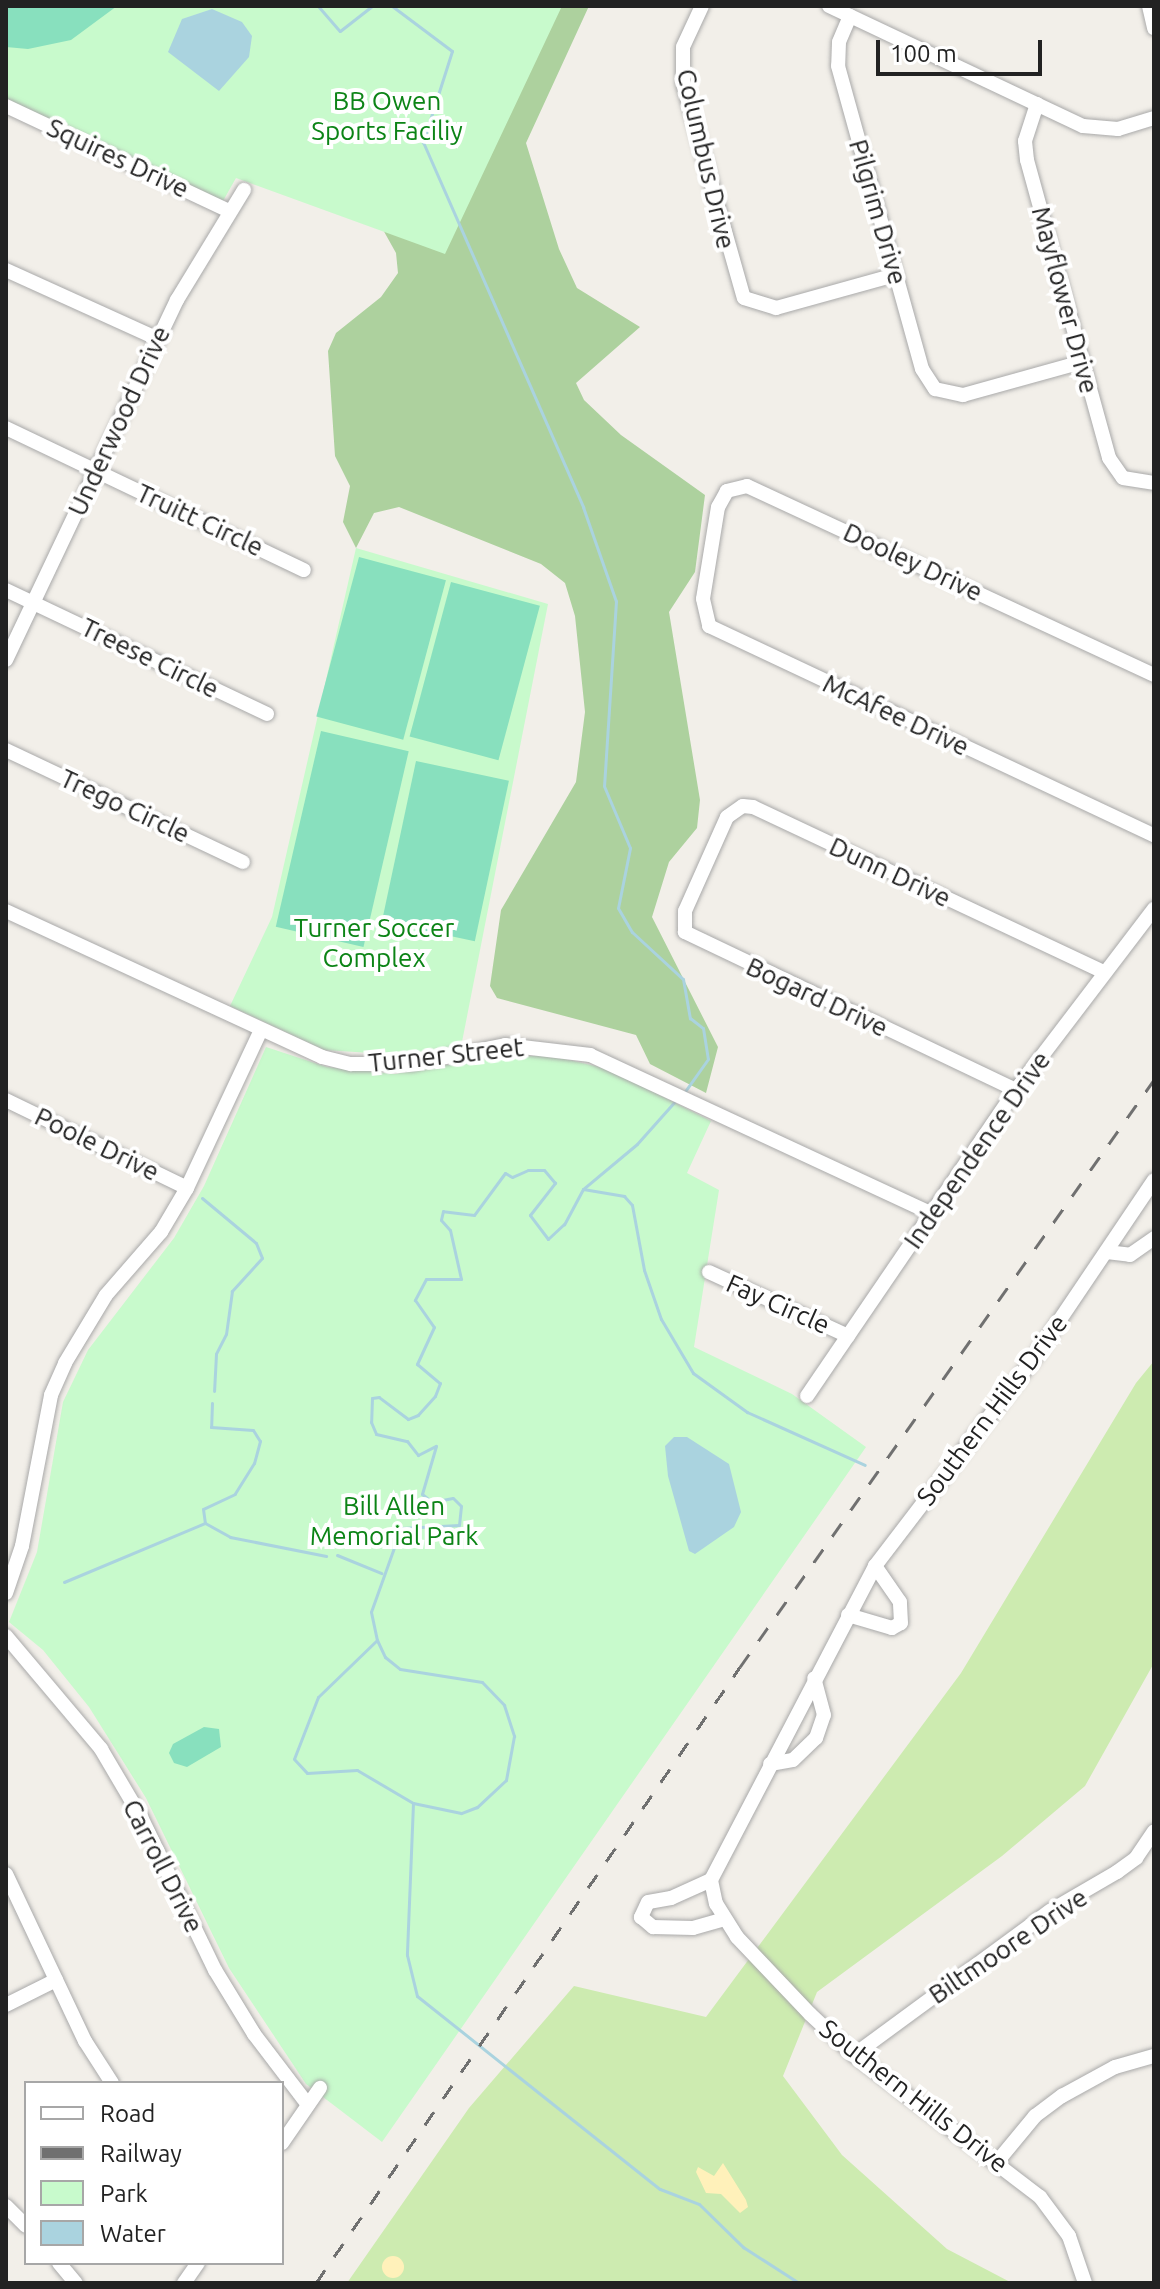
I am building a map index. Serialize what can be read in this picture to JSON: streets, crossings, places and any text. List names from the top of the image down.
{
  "streets": {
    "street": [
      "Squires Drive",
      "Columbus Drive",
      "Pilgrim Drive",
      "Mayflower Drive",
      "Underwood Drive",
      "Truitt Circle",
      "Dooley Drive",
      "Treese Circle",
      "McAfee Drive",
      "Trego Circle",
      "Dunn Drive",
      "Bogard Drive",
      "Turner Street",
      "Poole Drive",
      "Independence Drive",
      "Fay Circle",
      "Southern Hills Drive",
      "Carroll Drive",
      "Biltmoore Drive"
    ]
  },
  "crossings": [
    ["Squires Drive", "Underwood Drive"],
    ["Columbus Drive", "Pilgrim Drive"],
    ["Pilgrim Drive", "Mayflower Drive"],
    ["Underwood Drive", "Truitt Circle"],
    ["Underwood Drive", "Treese Circle"],
    ["Dooley Drive", "McAfee Drive"],
    ["Dunn Drive", "Bogard Drive"],
    ["Dunn Drive", "Independence Drive"],
    ["Bogard Drive", "Independence Drive"],
    ["Turner Street", "Independence Drive"],
    ["Independence Drive", "Fay Circle"],
    ["Southern Hills Drive", "Biltmoore Drive"]
  ],
  "parks": ["BB Owen Sports Faciliy", "Turner Soccer Complex", "Bill Allen Memorial Park"],
  "legend": [
    "Road",
    "Railway",
    "Park",
    "Water"
  ],
  "scale_bar": "100 m"
}
